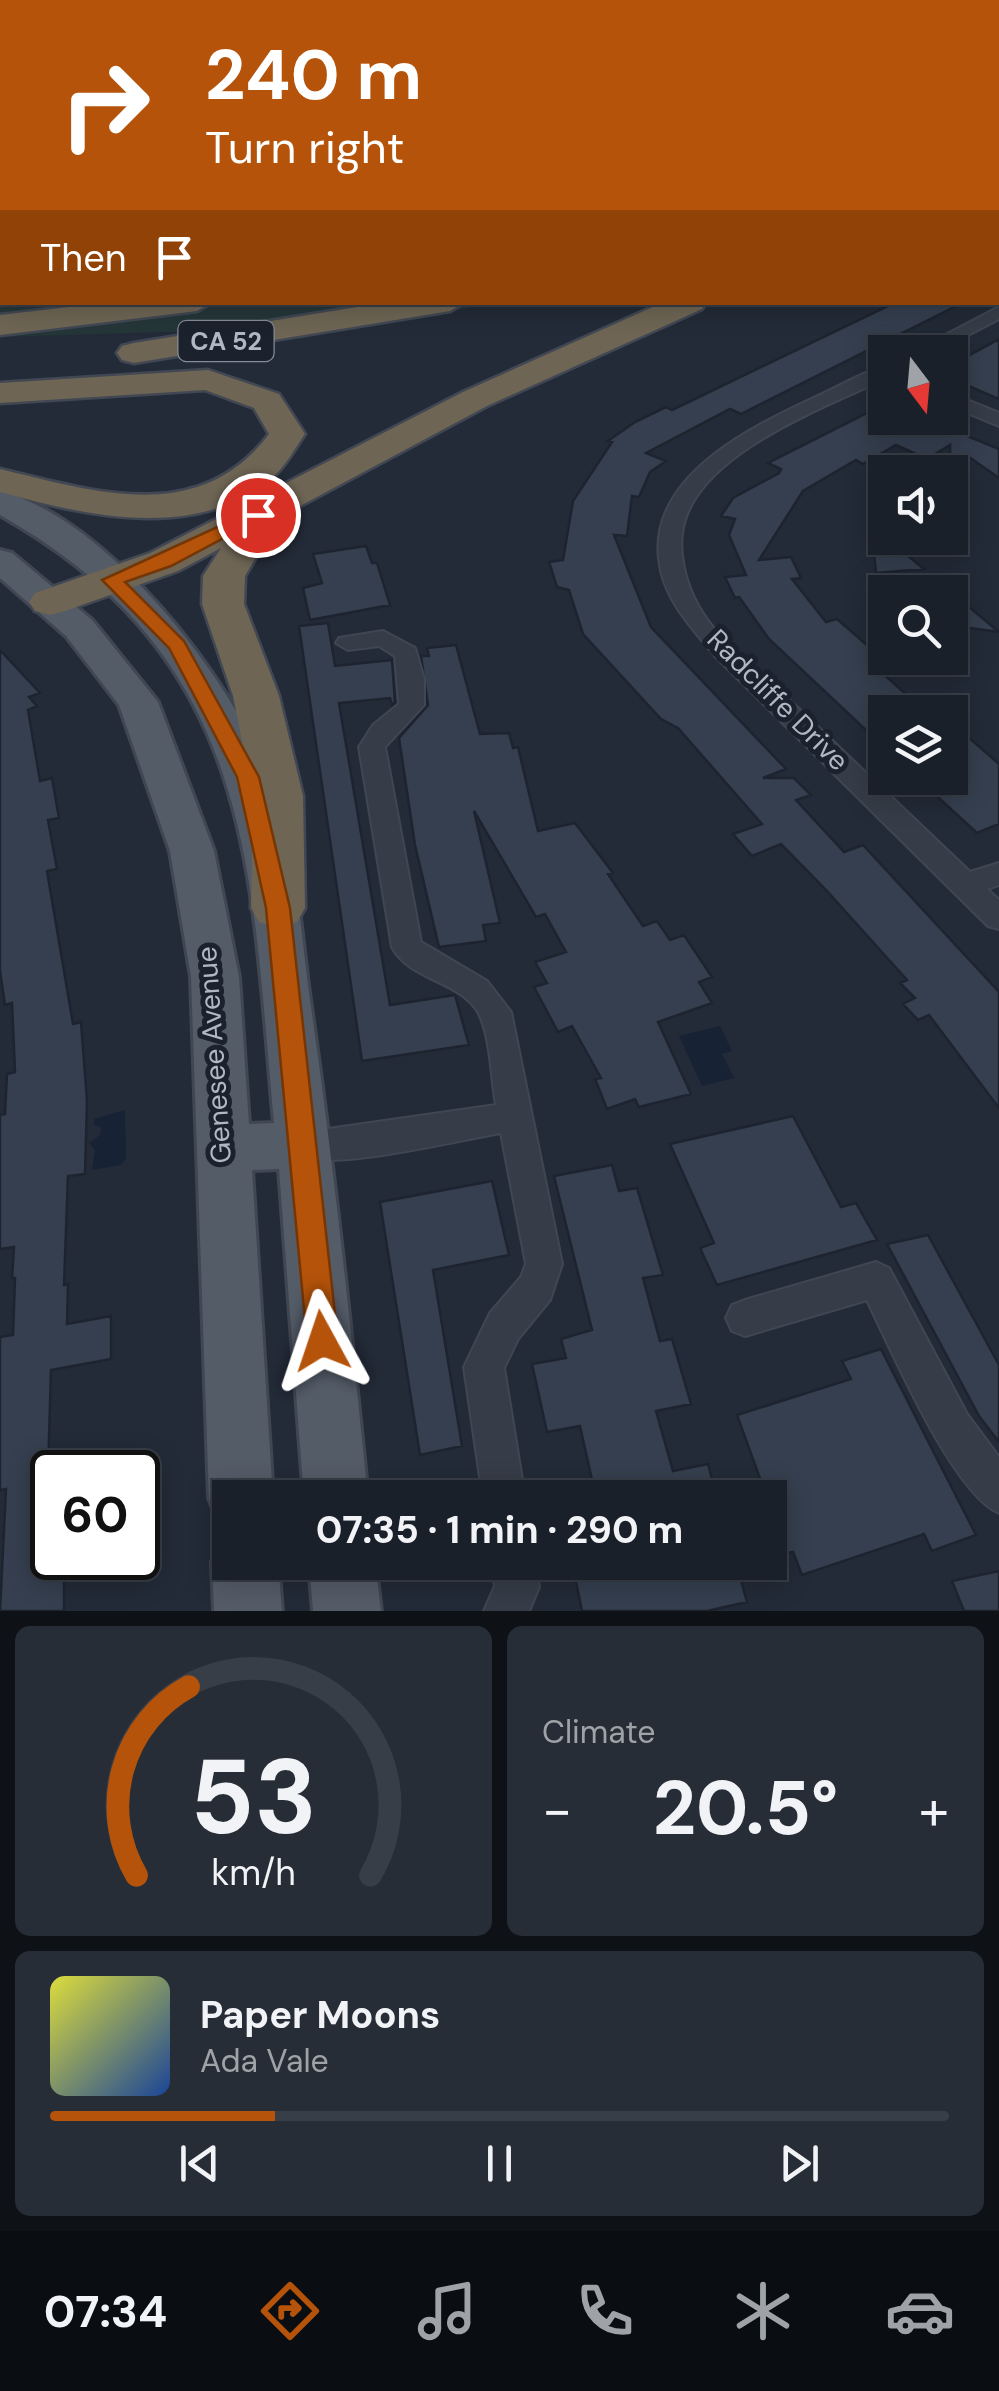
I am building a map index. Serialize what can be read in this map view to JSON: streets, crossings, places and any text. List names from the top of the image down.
{
  "streets": {
    "highway": ["CA 52"],
    "main road": ["Genesee Avenue"],
    "street": ["Radcliffe Drive"]
  },
  "north": "bottom",
  "page": {
    "turn": ["240 m", "Turn right"],
    "then": "Then",
    "limit": "60",
    "trip": "07:35 · 1 min · 290 m",
    "tile": "Climate",
    "heat": ["−", "20.5°", "+"],
    "song": ["Paper Moons", "Ada Vale"],
    "tabs": "07:34",
    "gauge": ["53", "km/h"]
  }
}
